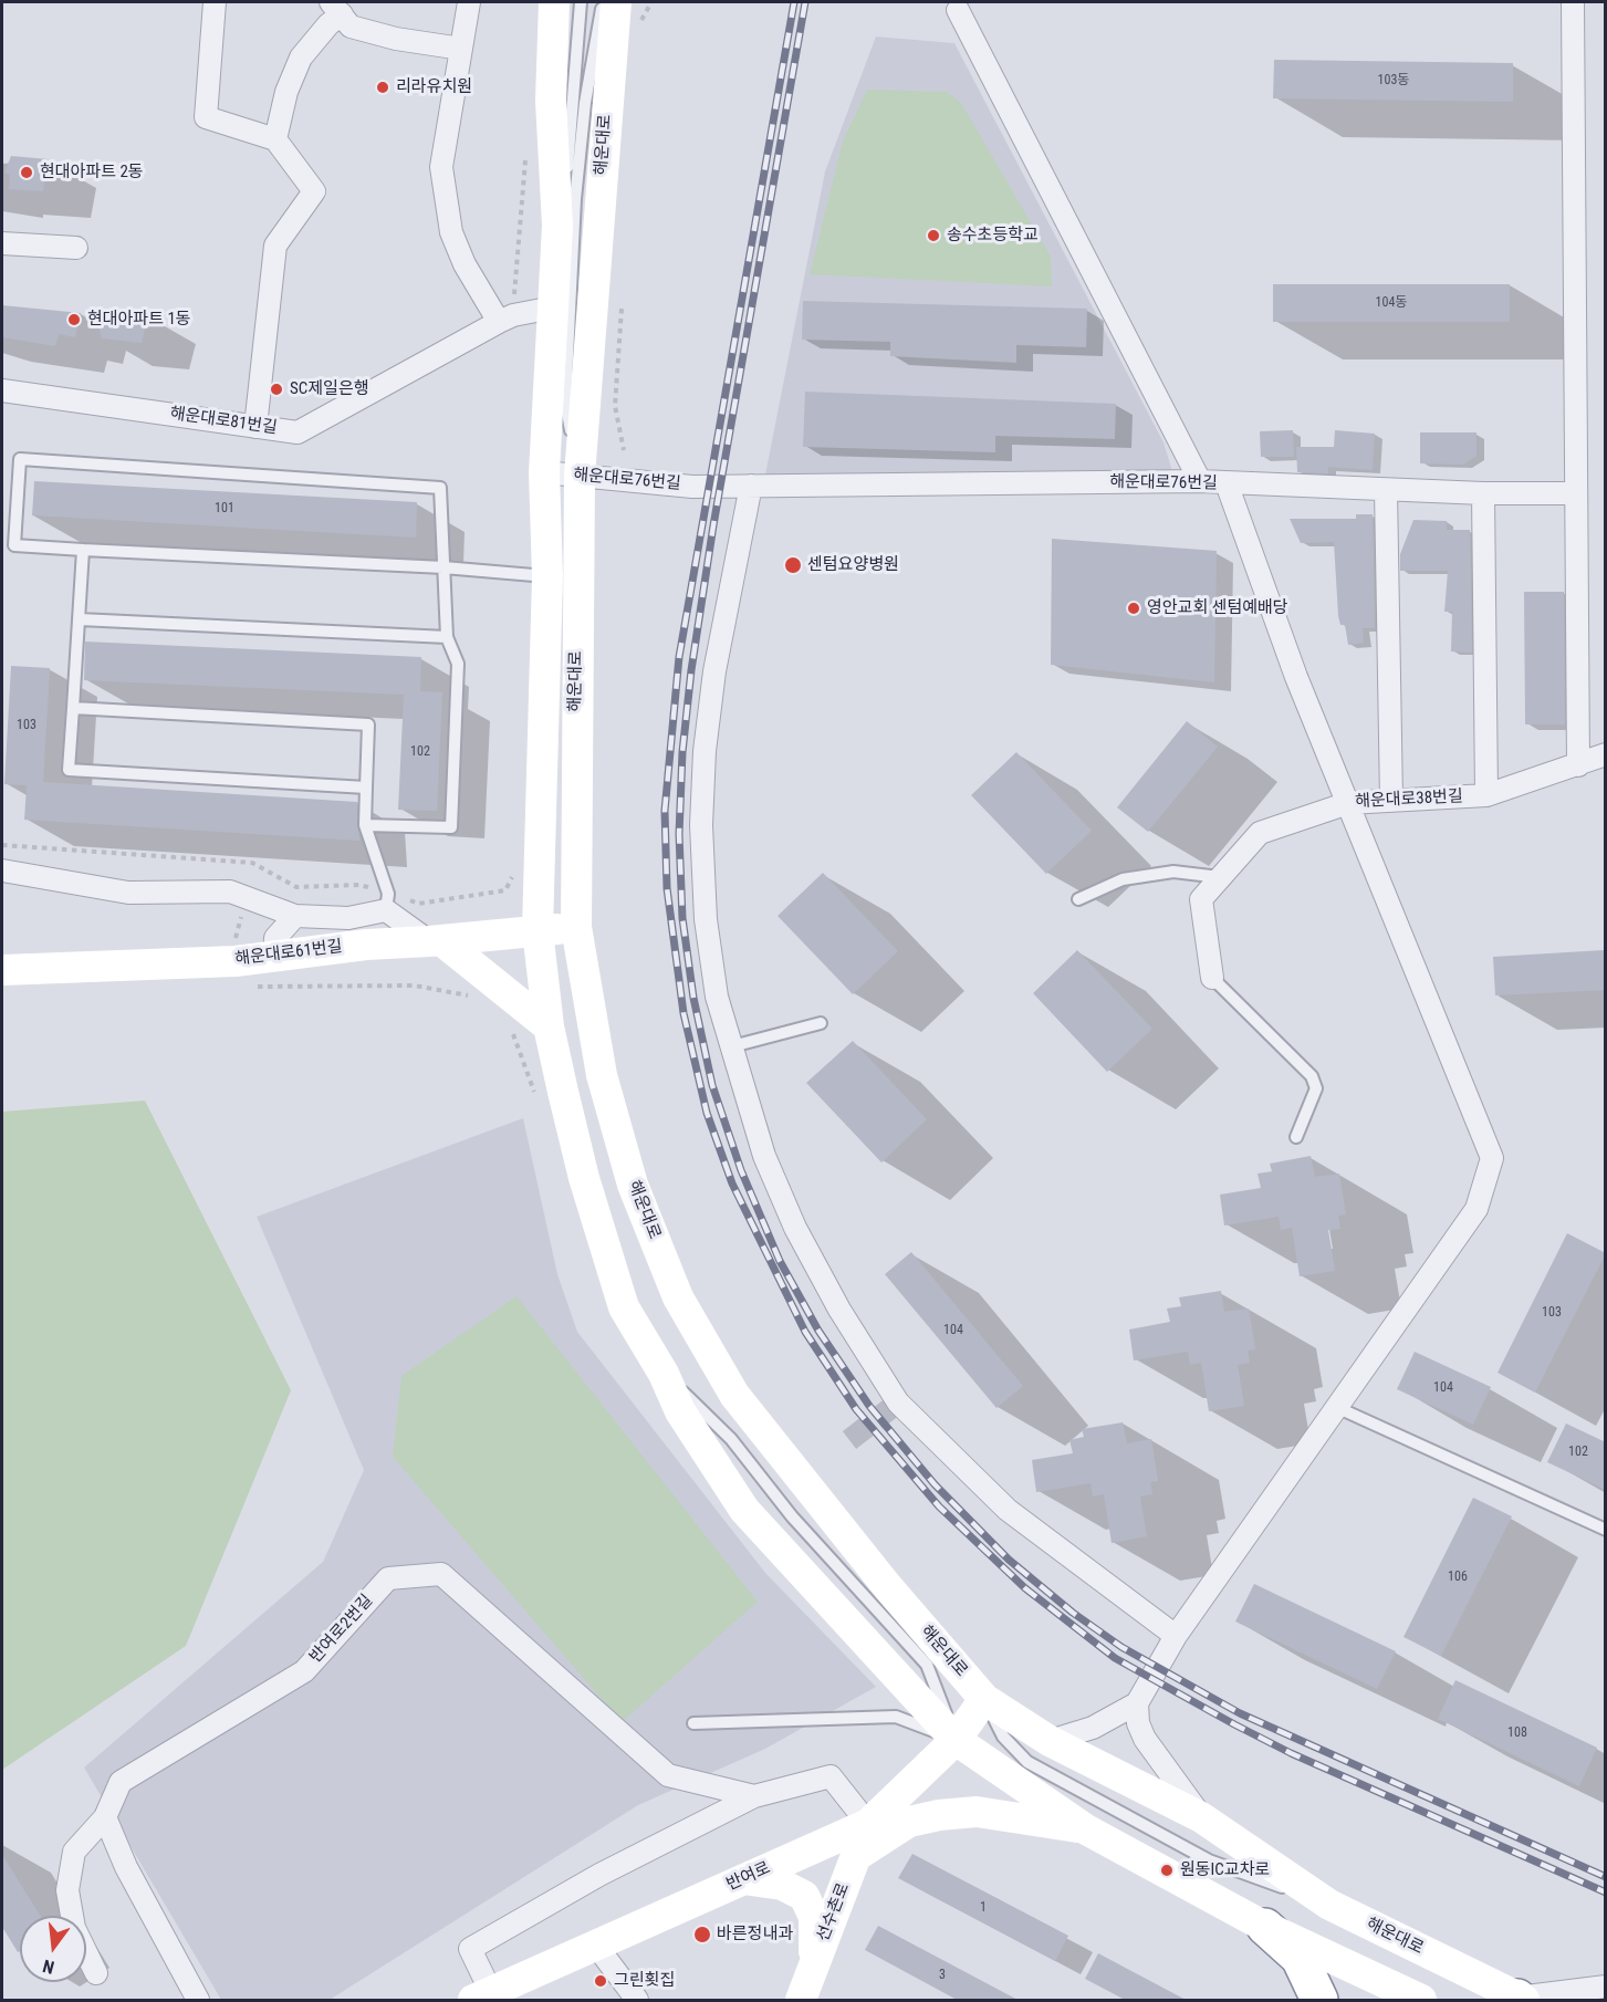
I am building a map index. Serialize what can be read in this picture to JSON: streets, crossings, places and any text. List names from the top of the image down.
{
  "streets": {
    "main road": [
      "해운대로",
      "해운대로61번길",
      "반여로",
      "선수촌로"
    ],
    "street": [
      "해운대로81번길",
      "해운대로76번길",
      "해운대로38번길",
      "반여로2번길"
    ]
  },
  "crossings": [
    ["해운대로", "해운대로81번길"],
    ["해운대로", "해운대로76번길"],
    ["해운대로", "해운대로61번길"],
    ["해운대로", "반여로"],
    ["반여로", "선수촌로"]
  ],
  "places": [
    "리라유치원",
    "현대아파트 2동",
    "송수초등학교",
    "현대아파트 1동",
    "SC제일은행",
    "센텀요양병원",
    "영안교회 센텀예배당",
    "원동IC교차로",
    "바른정내과",
    "그린횟집"
  ],
  "house_numbers": [
    "103동",
    "104동",
    "101",
    "103",
    "102",
    "103",
    "104",
    "104",
    "102",
    "106",
    "108",
    "1",
    "3"
  ],
  "north": "bottom"
}
